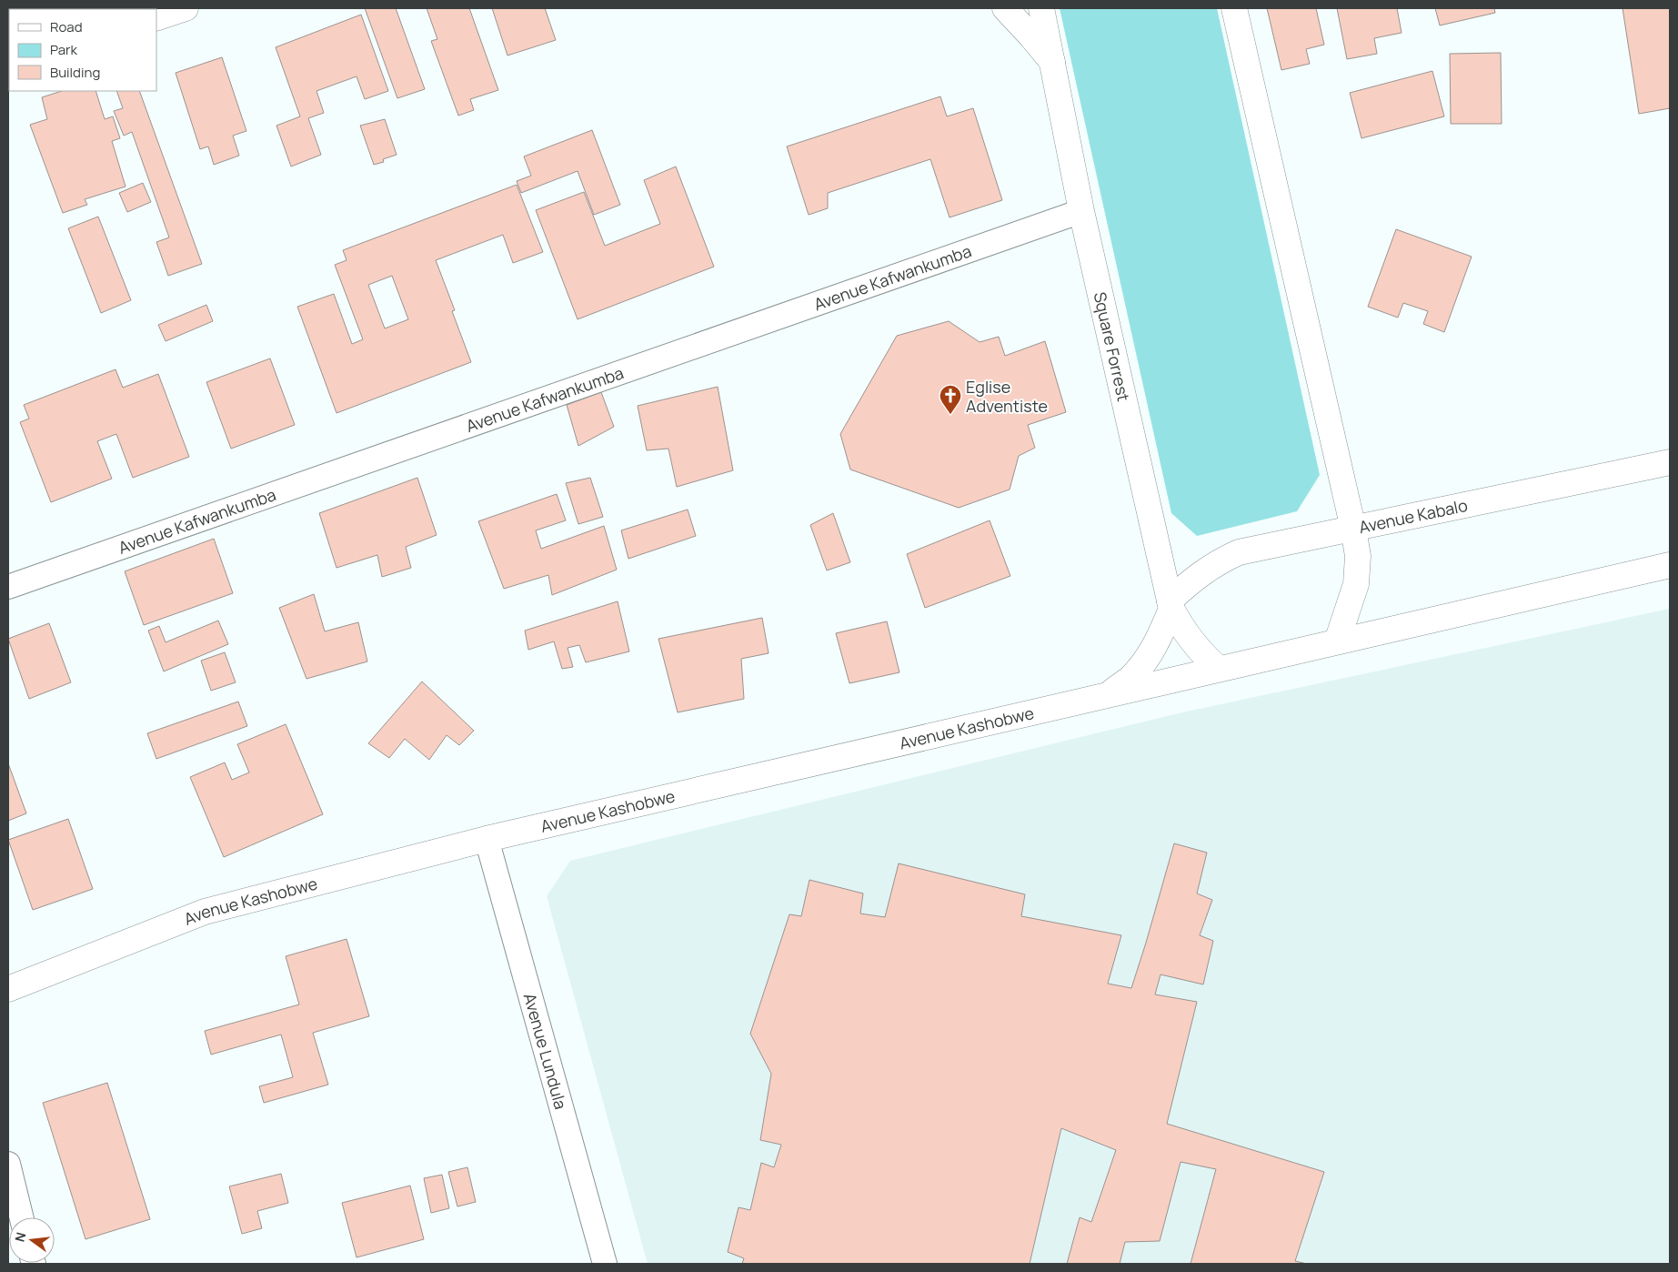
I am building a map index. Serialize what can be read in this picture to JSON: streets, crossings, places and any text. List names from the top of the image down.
{
  "streets": {
    "street": [
      "Avenue Kafwankumba",
      "Square Forrest",
      "Avenue Kabalo",
      "Avenue Kashobwe",
      "Avenue Lundula"
    ]
  },
  "crossings": [
    ["Avenue Kafwankumba", "Square Forrest"],
    ["Square Forrest", "Avenue Kabalo"],
    ["Square Forrest", "Avenue Kashobwe"],
    ["Avenue Kashobwe", "Avenue Lundula"]
  ],
  "places": {
    "church": ["Eglise Adventiste"]
  },
  "legend": ["Road", "Park", "Building"],
  "north": "left"
}
